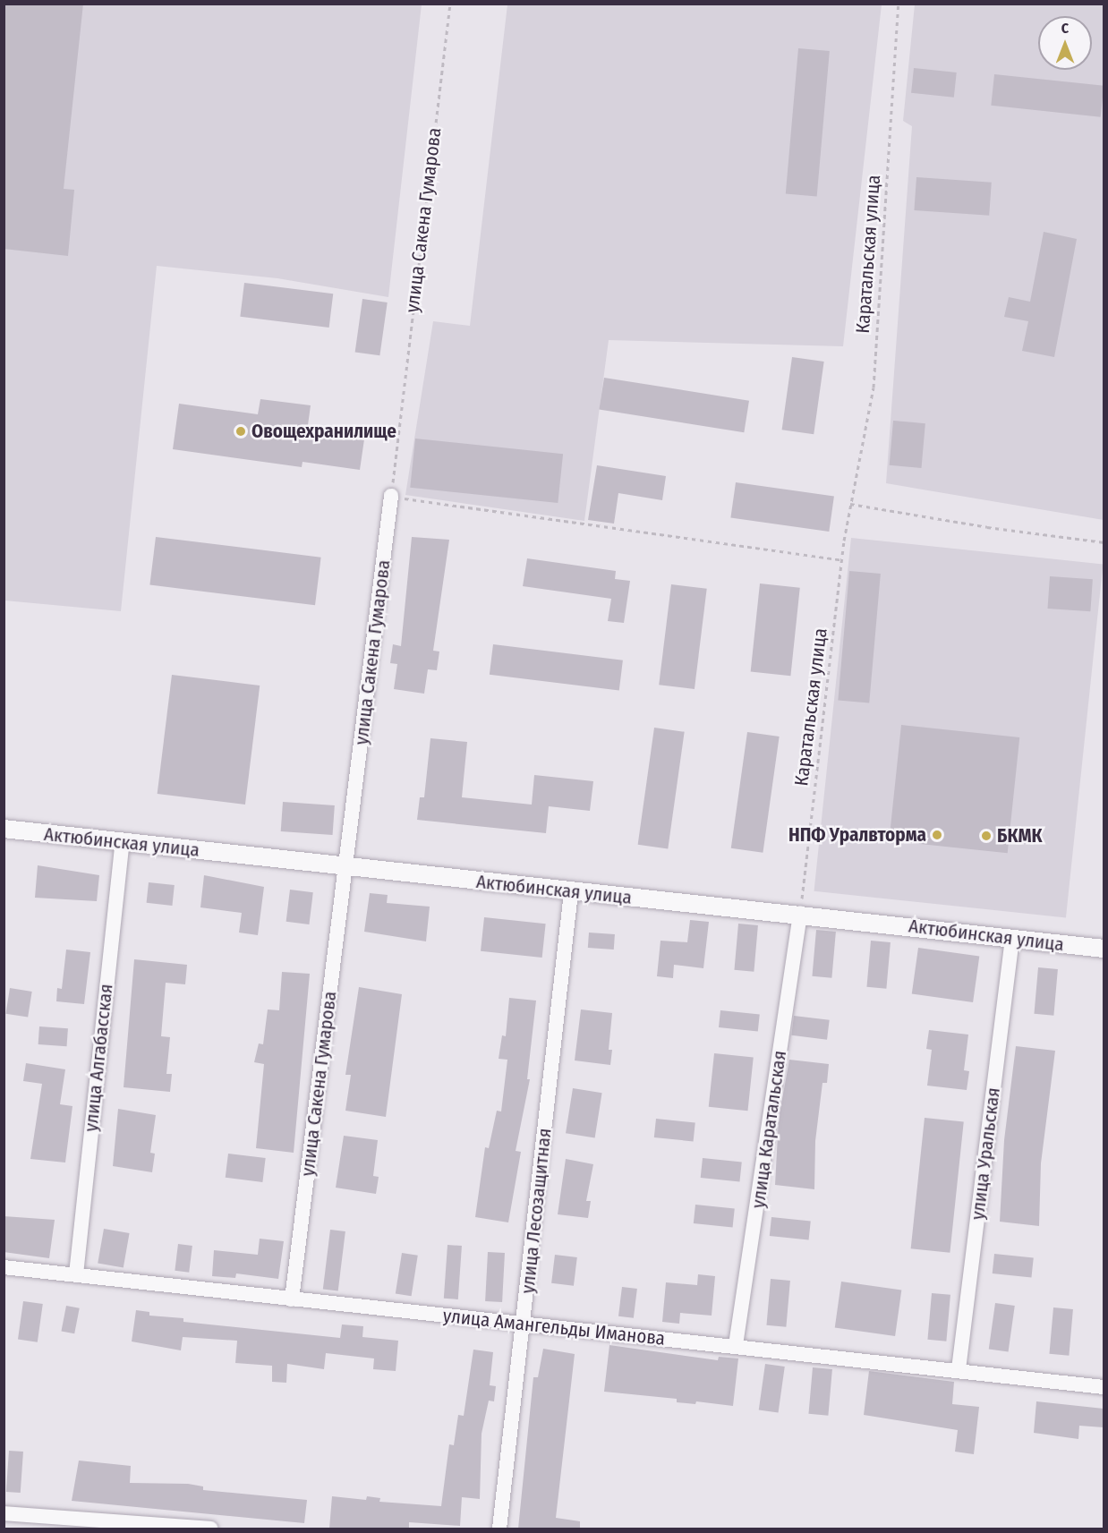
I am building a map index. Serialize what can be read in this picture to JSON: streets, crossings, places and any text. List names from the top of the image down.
{
  "streets": {
    "street": [
      "улица Сакена Гумарова",
      "Актюбинская улица",
      "улица Алгабасская",
      "улица Каратальская",
      "улица Уральская",
      "улица Лесозащитная",
      "улица Амангельды Иманова"
    ],
    "path": ["Каратальская улица"]
  },
  "crossings": [
    ["улица Сакена Гумарова", "Актюбинская улица"],
    ["улица Сакена Гумарова", "улица Амангельды Иманова"],
    ["Каратальская улица", "Актюбинская улица"],
    ["Каратальская улица", "улица Каратальская"],
    ["Актюбинская улица", "улица Алгабасская"],
    ["Актюбинская улица", "улица Каратальская"],
    ["Актюбинская улица", "улица Уральская"],
    ["Актюбинская улица", "улица Лесозащитная"],
    ["улица Алгабасская", "улица Амангельды Иманова"],
    ["улица Каратальская", "улица Амангельды Иманова"],
    ["улица Уральская", "улица Амангельды Иманова"],
    ["улица Лесозащитная", "улица Амангельды Иманова"]
  ],
  "places": ["Овощехранилище", "НПФ Уралвторма", "БКМК"],
  "north": "top"
}
